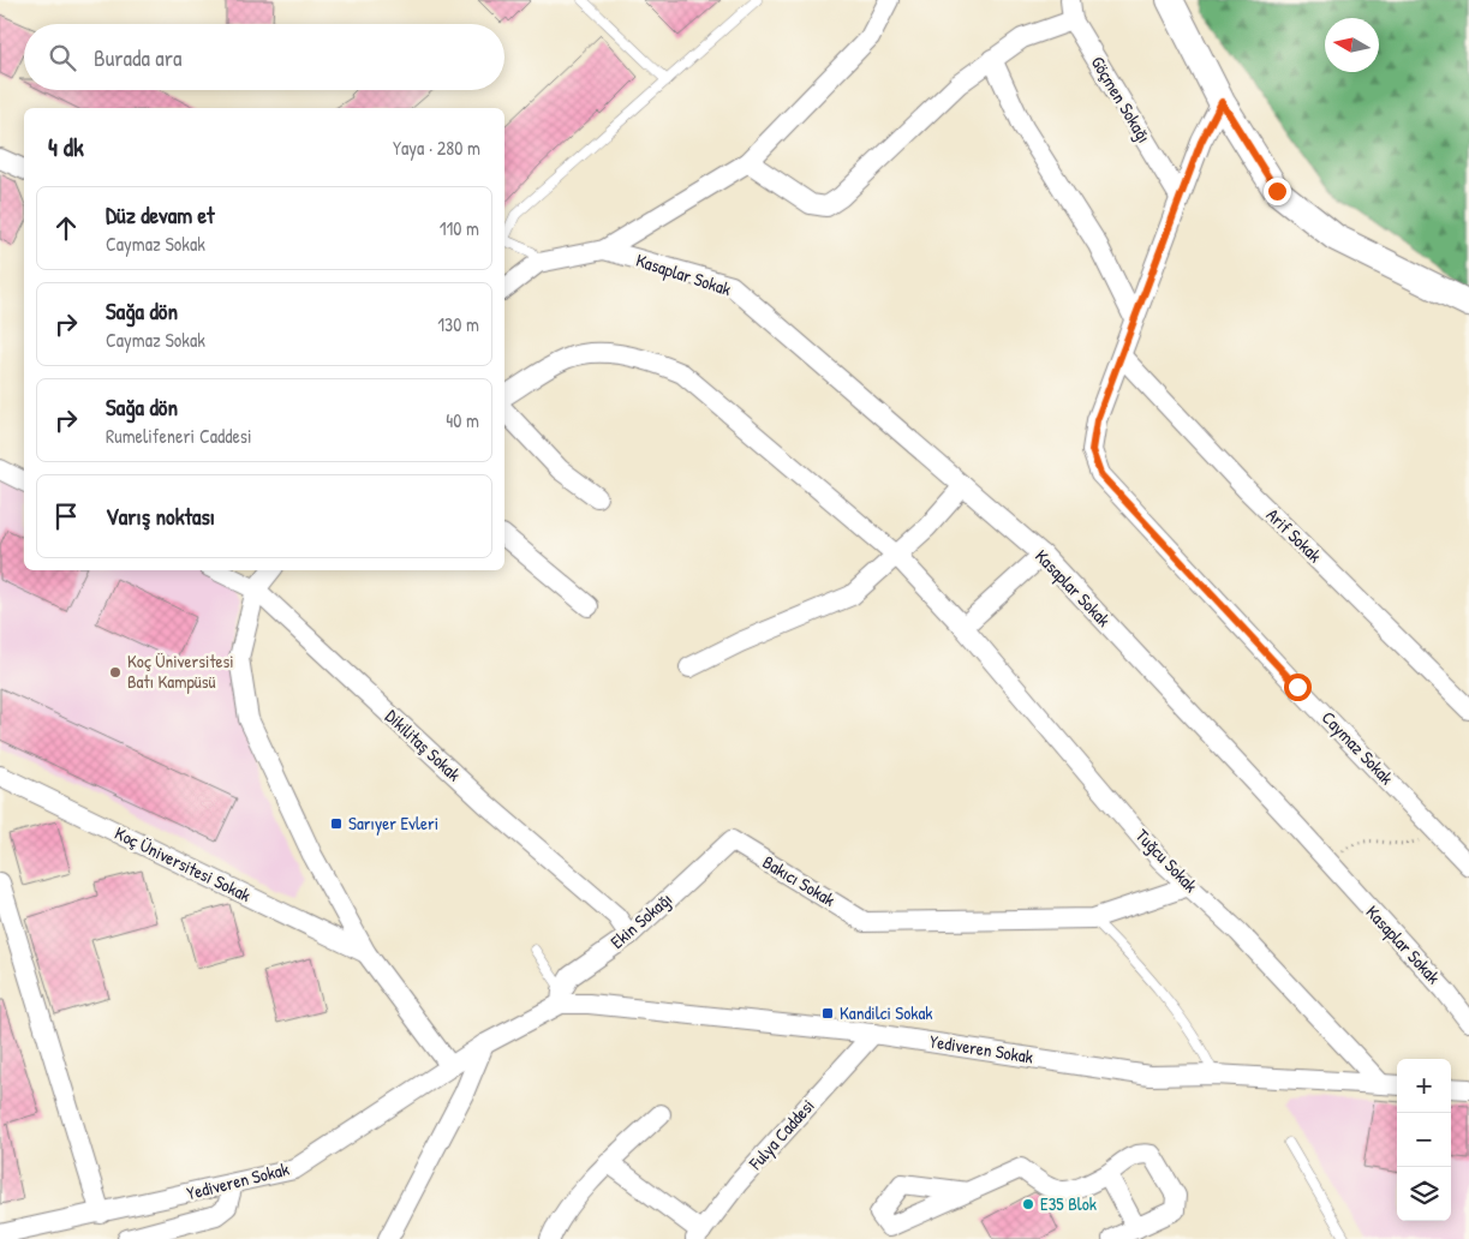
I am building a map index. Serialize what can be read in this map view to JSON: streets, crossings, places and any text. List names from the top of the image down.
{
  "streets": {
    "street": [
      "Göçmen Sokağı",
      "Kasaplar Sokak",
      "Arif Sokak",
      "Dikilitaş Sokak",
      "Caymaz Sokak",
      "Tuğcu Sokak",
      "Koç Üniversitesi Sokak",
      "Bakıcı Sokak",
      "Ekin Sokağı",
      "Yediveren Sokak",
      "Fulya Caddesi"
    ]
  },
  "crossings": [
    ["Göçmen Sokağı", "Caymaz Sokak"],
    ["Arif Sokak", "Caymaz Sokak"],
    ["Dikilitaş Sokak", "Ekin Sokağı"],
    ["Tuğcu Sokak", "Yediveren Sokak"],
    ["Bakıcı Sokak", "Ekin Sokağı"],
    ["Ekin Sokağı", "Yediveren Sokak"],
    ["Yediveren Sokak", "Fulya Caddesi"]
  ],
  "places": {
    "other": ["Koç Üniversitesi Batı Kampüsü", "E35 Blok"],
    "transit": ["Sarıyer Evleri", "Kandilci Sokak"]
  },
  "north": "left",
  "page": {
    "search": "Burada ara",
    "heading": ["4 dk", "Yaya · 280 m"],
    "list": [
      ["Düz devam et", "Caymaz Sokak", "110 m"],
      ["Sağa dön", "Caymaz Sokak", "130 m"],
      ["Sağa dön", "Rumelifeneri Caddesi", "40 m"],
      "Varış noktası"
    ],
    "map_buttons": ["+", "−"]
  }
}
